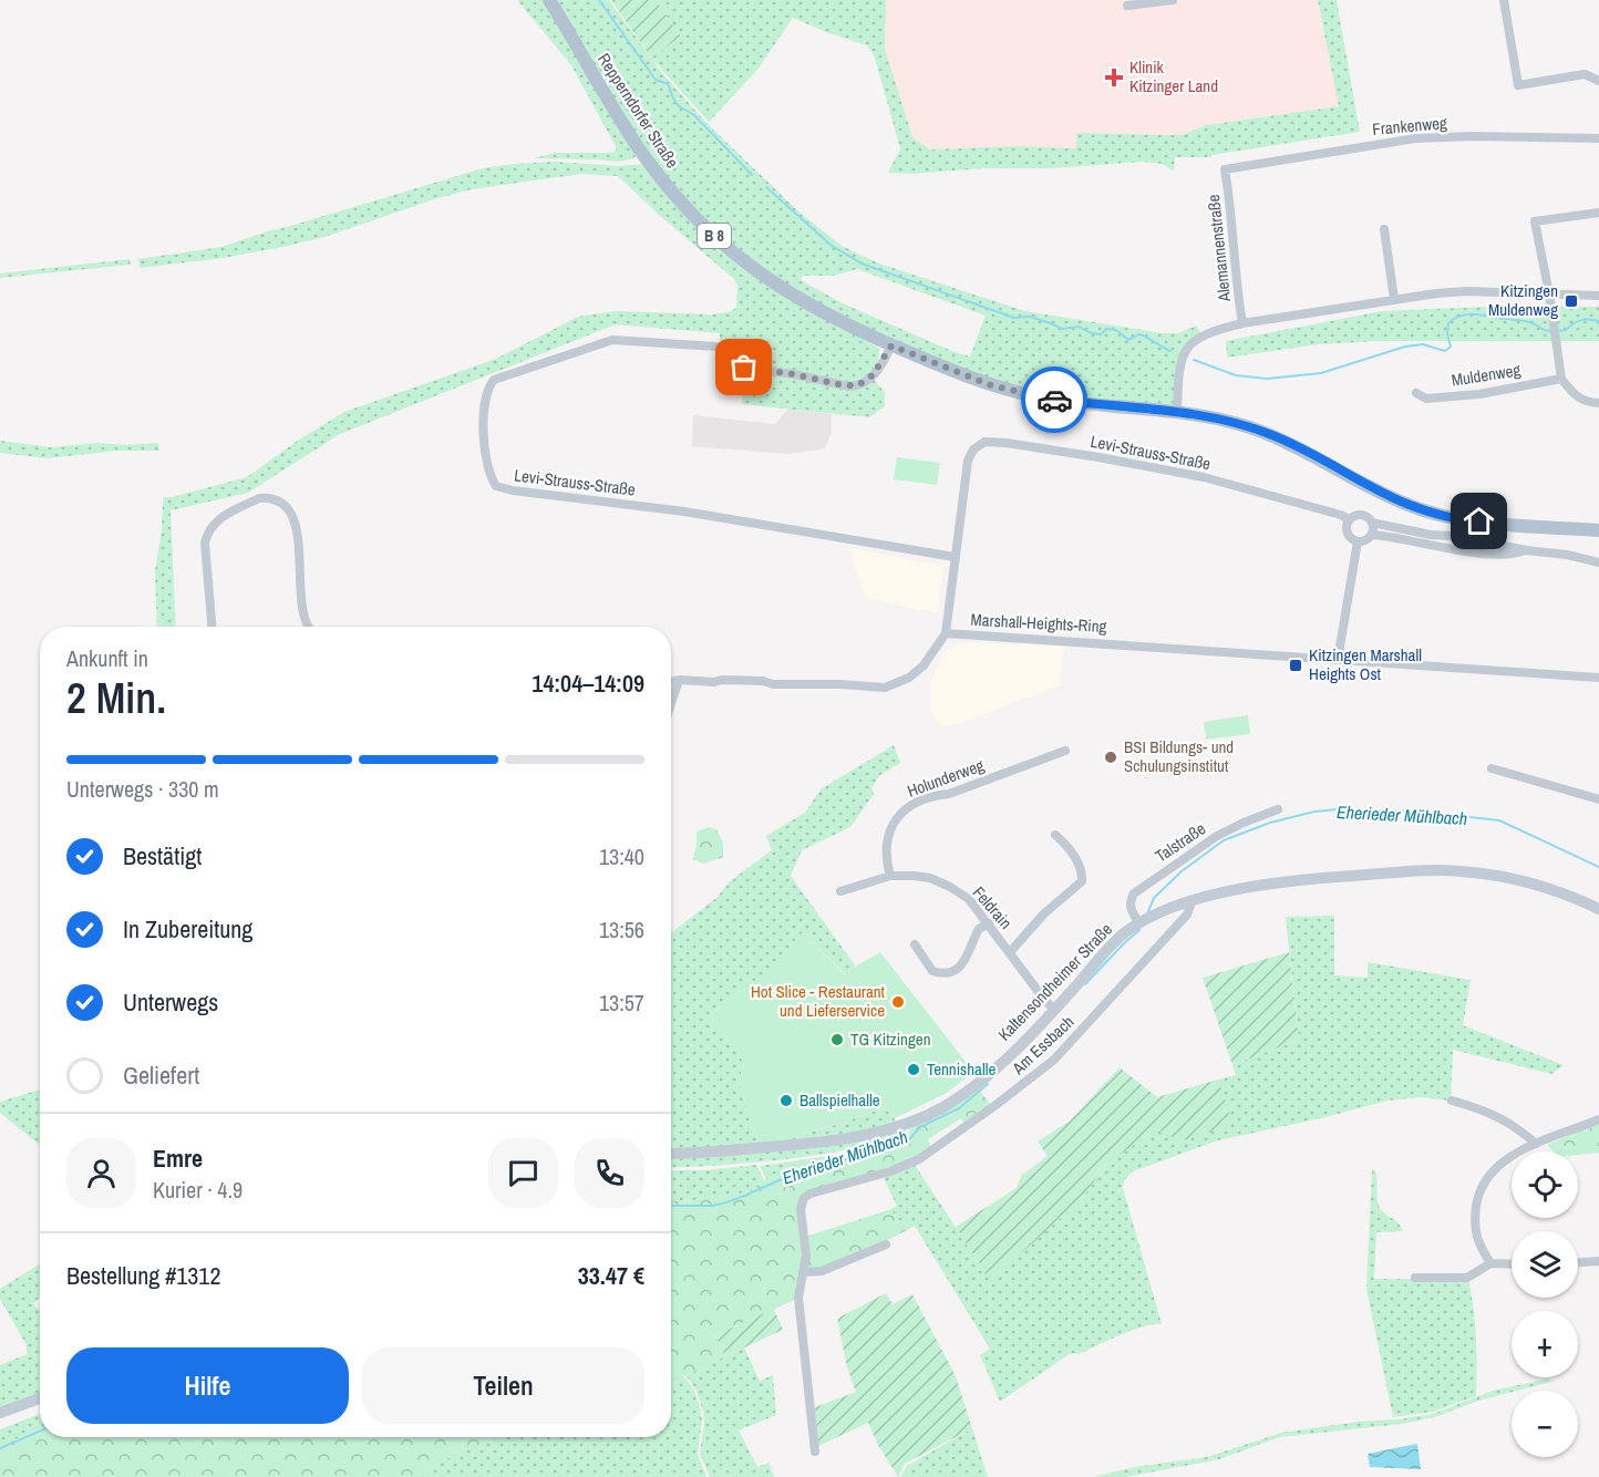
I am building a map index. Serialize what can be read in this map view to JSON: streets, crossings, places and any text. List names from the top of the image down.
{
  "streets": {
    "main road": ["Repperndorfer Straße", "B 8", "Kaltensondheimer Straße"],
    "street": [
      "Frankenweg",
      "Alemannenstraße",
      "Muldenweg",
      "Levi-Strauss-Straße",
      "Marshall-Heights-Ring",
      "Holunderweg",
      "Talstraße",
      "Feldrain",
      "Am Essbach"
    ]
  },
  "crossings": [
    ["Repperndorfer Straße", "Alemannenstraße"],
    ["Repperndorfer Straße", "Levi-Strauss-Straße"],
    ["Frankenweg", "Alemannenstraße"],
    ["Levi-Strauss-Straße", "Marshall-Heights-Ring"],
    ["Holunderweg", "Feldrain"],
    ["Talstraße", "Kaltensondheimer Straße"],
    ["Feldrain", "Kaltensondheimer Straße"],
    ["Kaltensondheimer Straße", "Am Essbach"]
  ],
  "water": ["Eherieder Mühlbach"],
  "places": {
    "health": ["Klinik Kitzinger Land"],
    "transit": ["Kitzingen Muldenweg", "Kitzingen Marshall Heights Ost"],
    "other": [
      "BSI Bildungs- und Schulungsinstitut",
      "Hot Slice - Restaurant und Lieferservice",
      "TG Kitzingen",
      "Tennishalle",
      "Ballspielhalle"
    ]
  },
  "page": {
    "heading": ["2 Min.", "Ankunft in", "14:04–14:09"],
    "panel": [
      "Emre",
      "Kurier · 4.9",
      "Bestellung #1312",
      "33.47 €"
    ],
    "bar": "Unterwegs · 330 m",
    "list": [
      ["Bestätigt", "13:40"],
      ["In Zubereitung", "13:56"],
      ["Unterwegs", "13:57"],
      "Geliefert"
    ],
    "map_buttons": ["+", "−"],
    "buttons": ["Hilfe", "Teilen"]
  }
}
